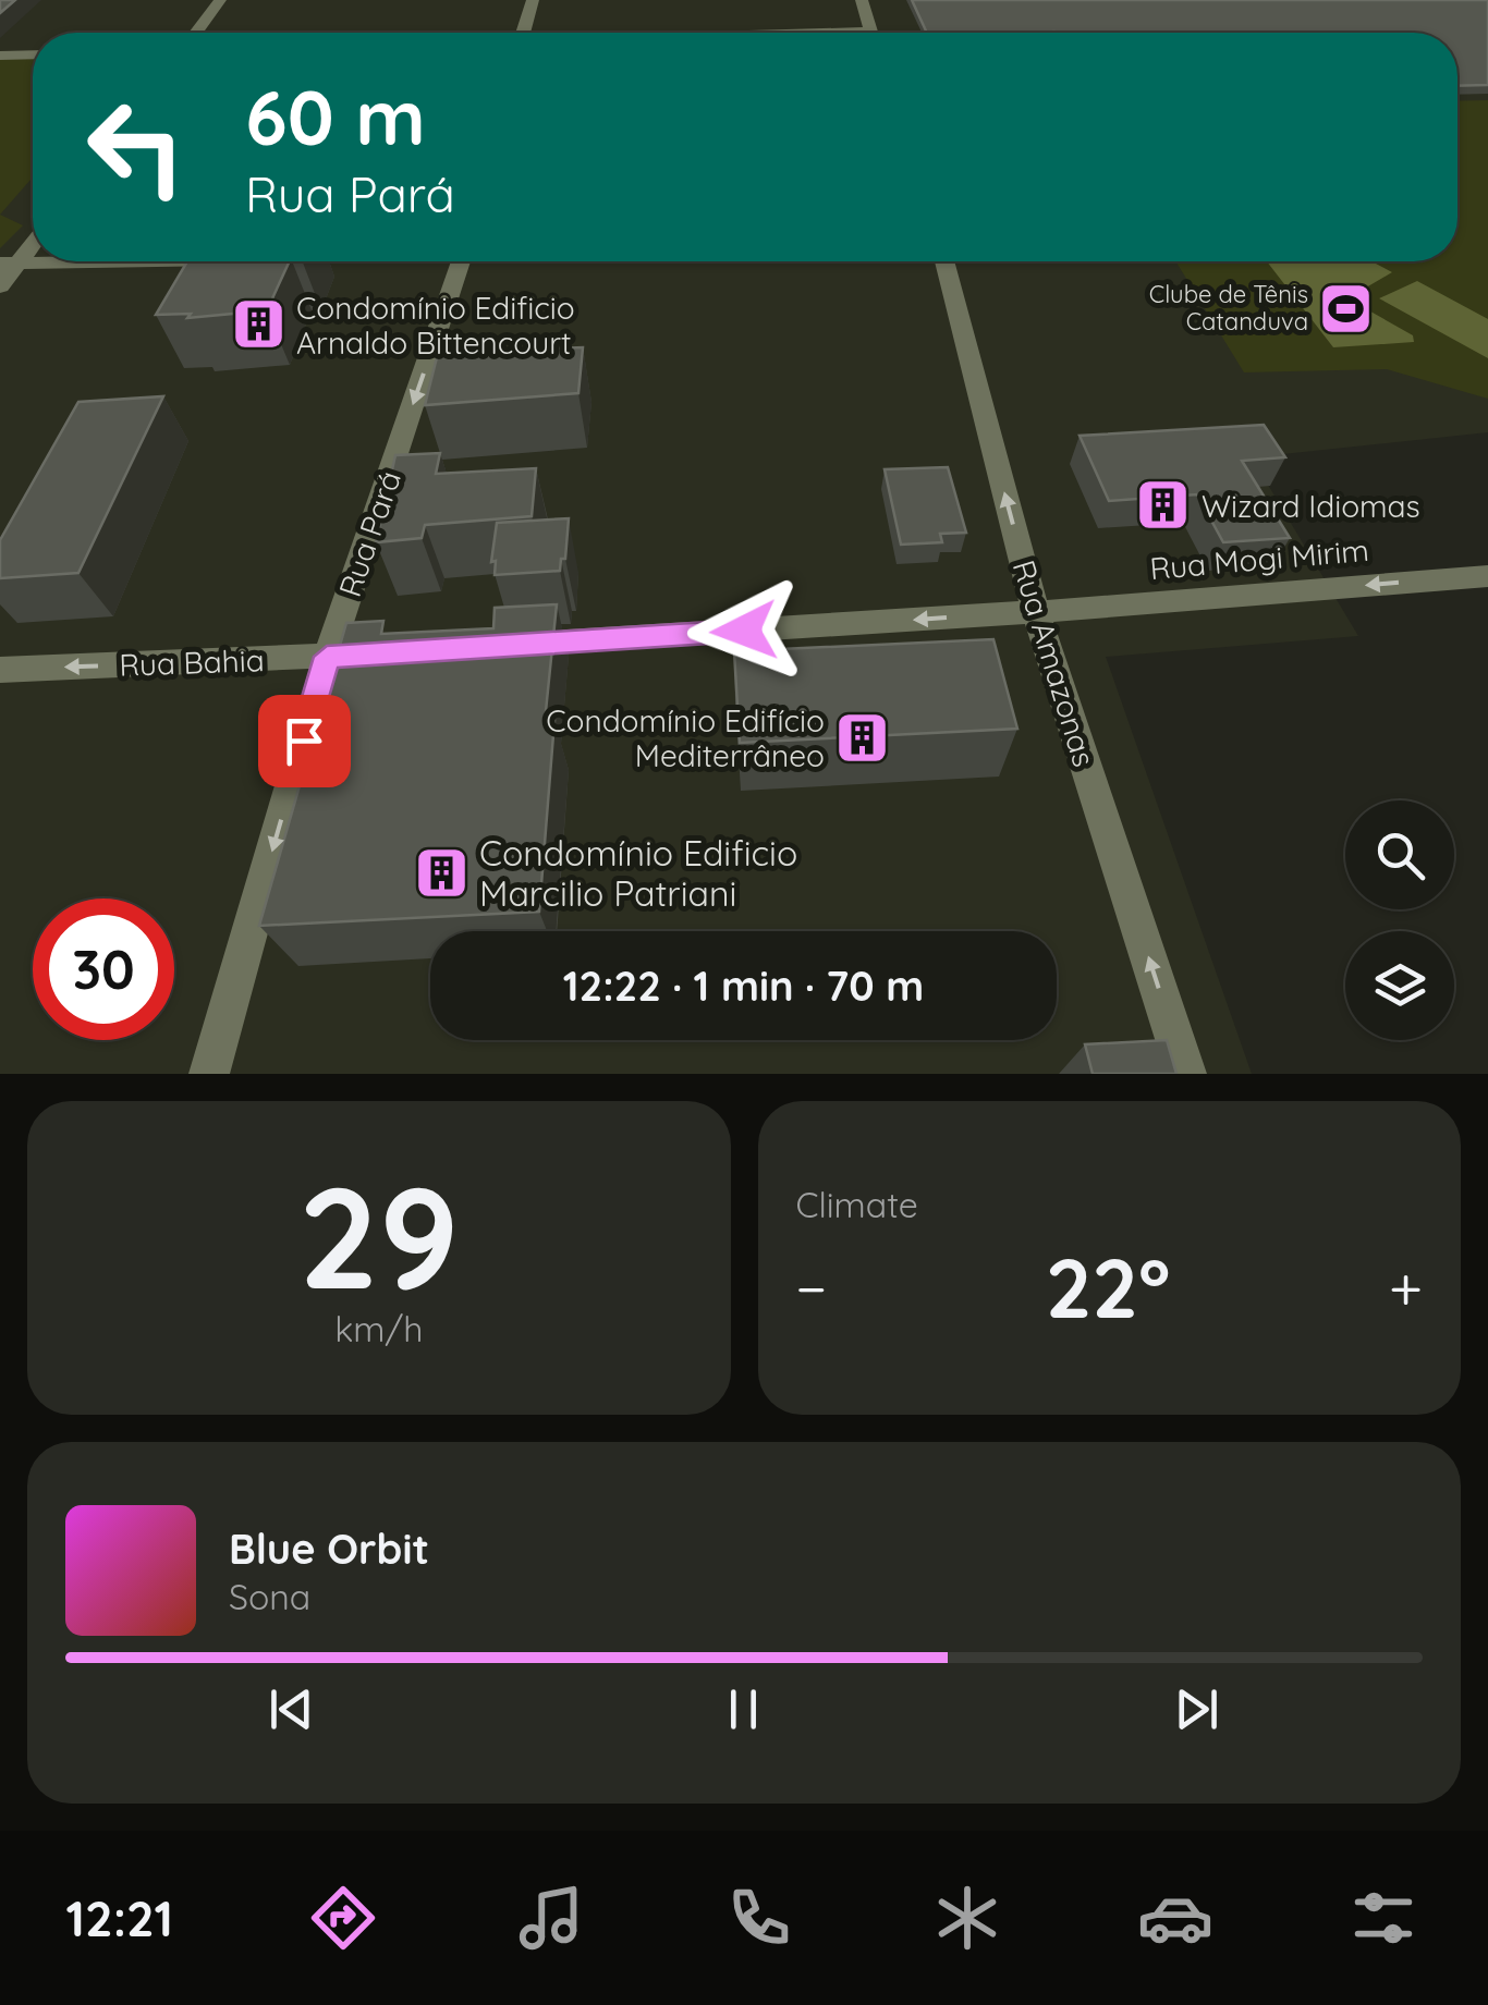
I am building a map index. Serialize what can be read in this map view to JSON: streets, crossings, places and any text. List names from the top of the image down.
{
  "streets": {
    "street": [
      "Rua Pará",
      "Rua Mogi Mirim",
      "Rua Bahia",
      "Rua Amazonas"
    ]
  },
  "crossings": [
    ["Rua Pará", "Rua Bahia"],
    ["Rua Mogi Mirim", "Rua Amazonas"]
  ],
  "one_way": [
    "Rua Pará",
    "Rua Mogi Mirim",
    "Rua Bahia",
    "Rua Amazonas"
  ],
  "places": {
    "sports": ["Clube de Tênis Catanduva"],
    "building": [
      "Condomínio Edificio Arnaldo Bittencourt",
      "Wizard Idiomas",
      "Condomínio Edifício Mediterrâneo",
      "Condomínio Edificio Marcilio Patriani"
    ]
  },
  "page": {
    "turn": ["60 m", "Rua Pará"],
    "limit": "30",
    "trip": "12:22 · 1 min · 70 m",
    "tile": [
      ["29", "km/h"],
      "Climate"
    ],
    "heat": ["−", "22°", "+"],
    "song": ["Blue Orbit", "Sona"],
    "tabs": "12:21"
  }
}
